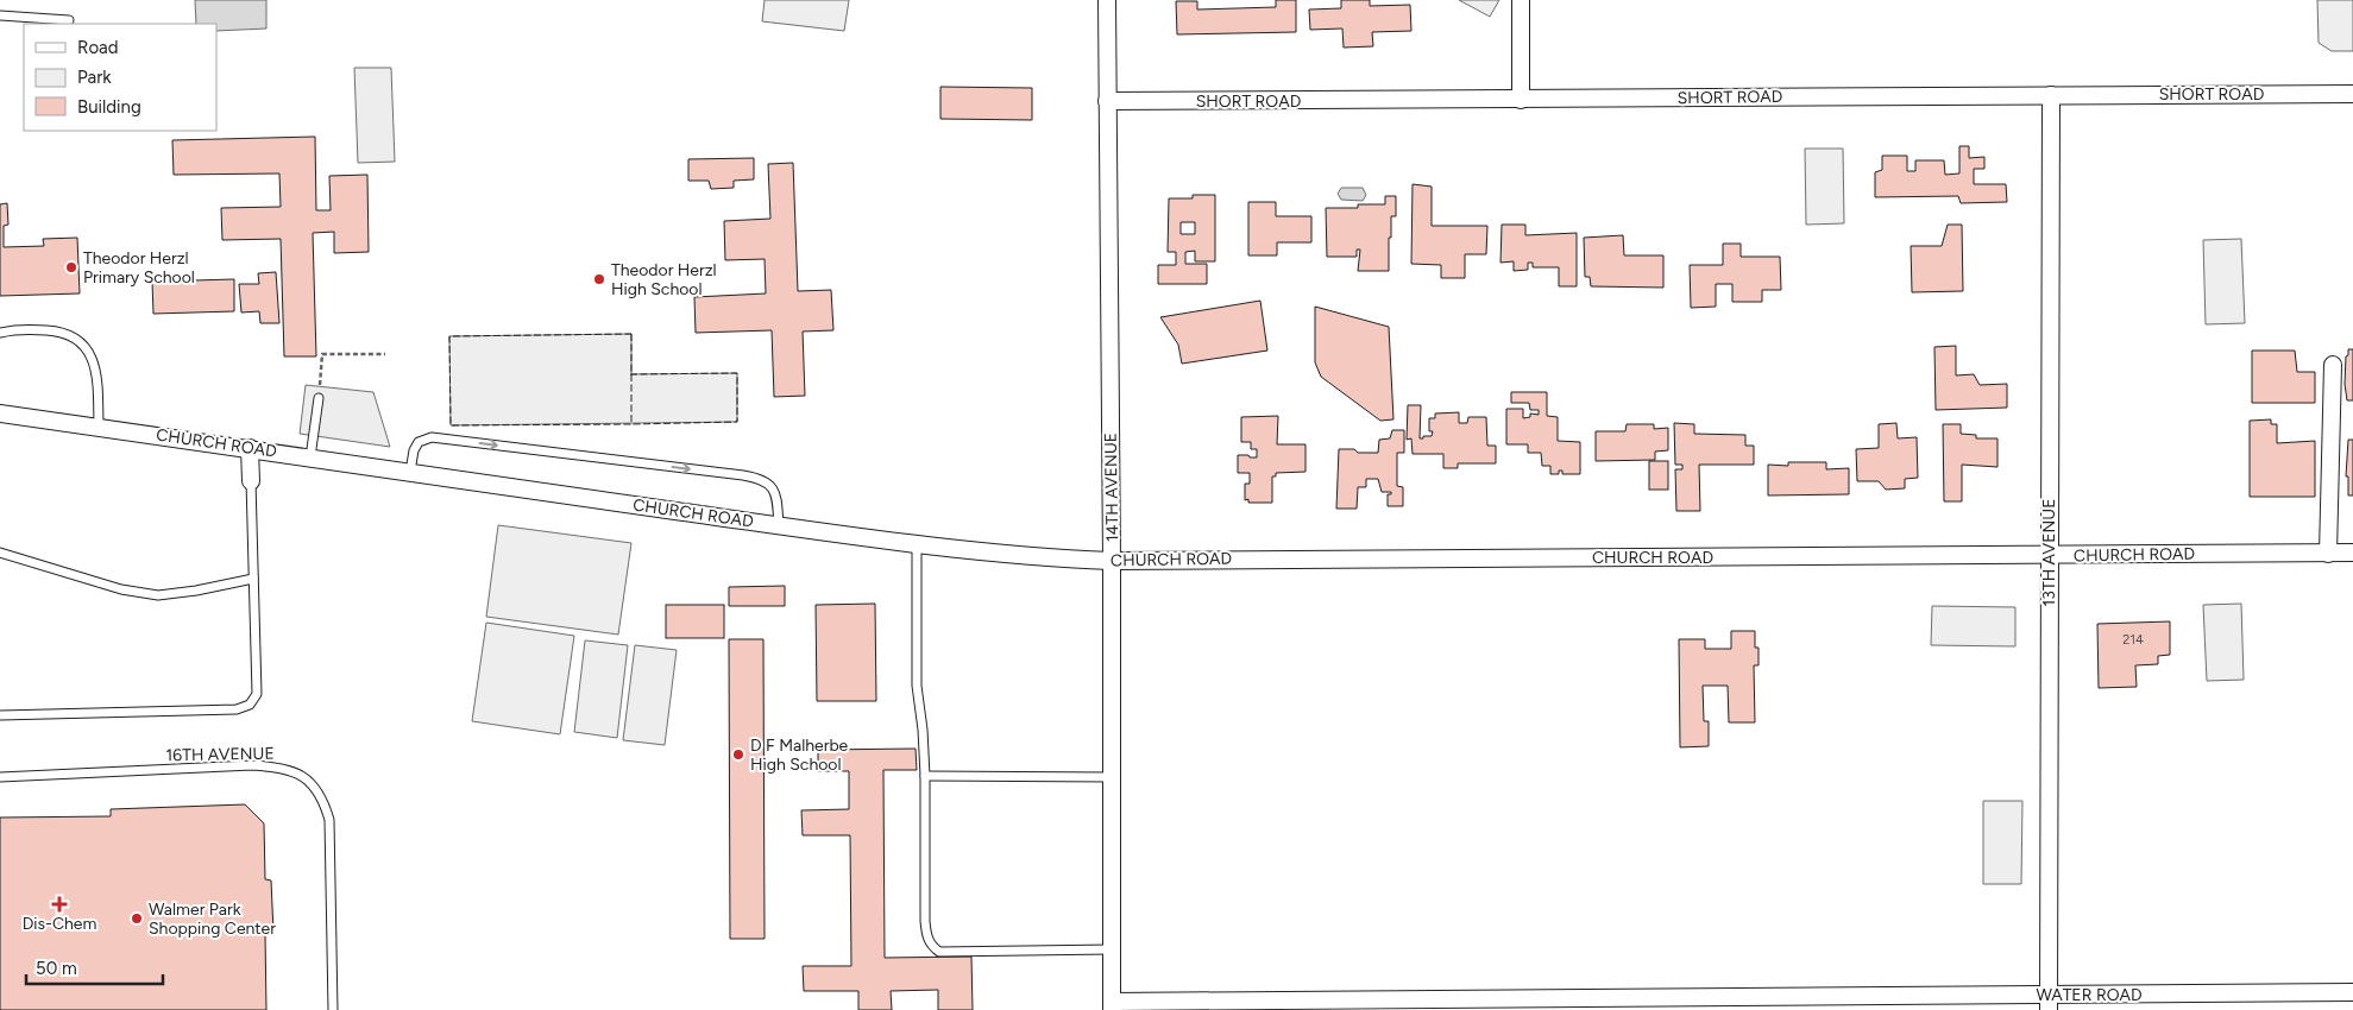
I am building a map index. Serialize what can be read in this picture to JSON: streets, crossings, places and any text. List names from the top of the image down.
{
  "streets": {
    "street": [
      "SHORT ROAD",
      "CHURCH ROAD",
      "14TH AVENUE",
      "13TH AVENUE",
      "WATER ROAD"
    ],
    "lane": ["16TH AVENUE"]
  },
  "crossings": [
    ["SHORT ROAD", "14TH AVENUE"],
    ["SHORT ROAD", "13TH AVENUE"],
    ["CHURCH ROAD", "14TH AVENUE"],
    ["CHURCH ROAD", "13TH AVENUE"],
    ["14TH AVENUE", "WATER ROAD"],
    ["13TH AVENUE", "WATER ROAD"]
  ],
  "places": {
    "other": [
      "Theodor Herzl Primary School",
      "Theodor Herzl High School",
      "D F Malherbe High School",
      "Walmer Park Shopping Center"
    ],
    "health": ["Dis-Chem"]
  },
  "house_numbers": ["214"],
  "legend": ["Road", "Park", "Building"],
  "scale_bar": "50 m"
}
